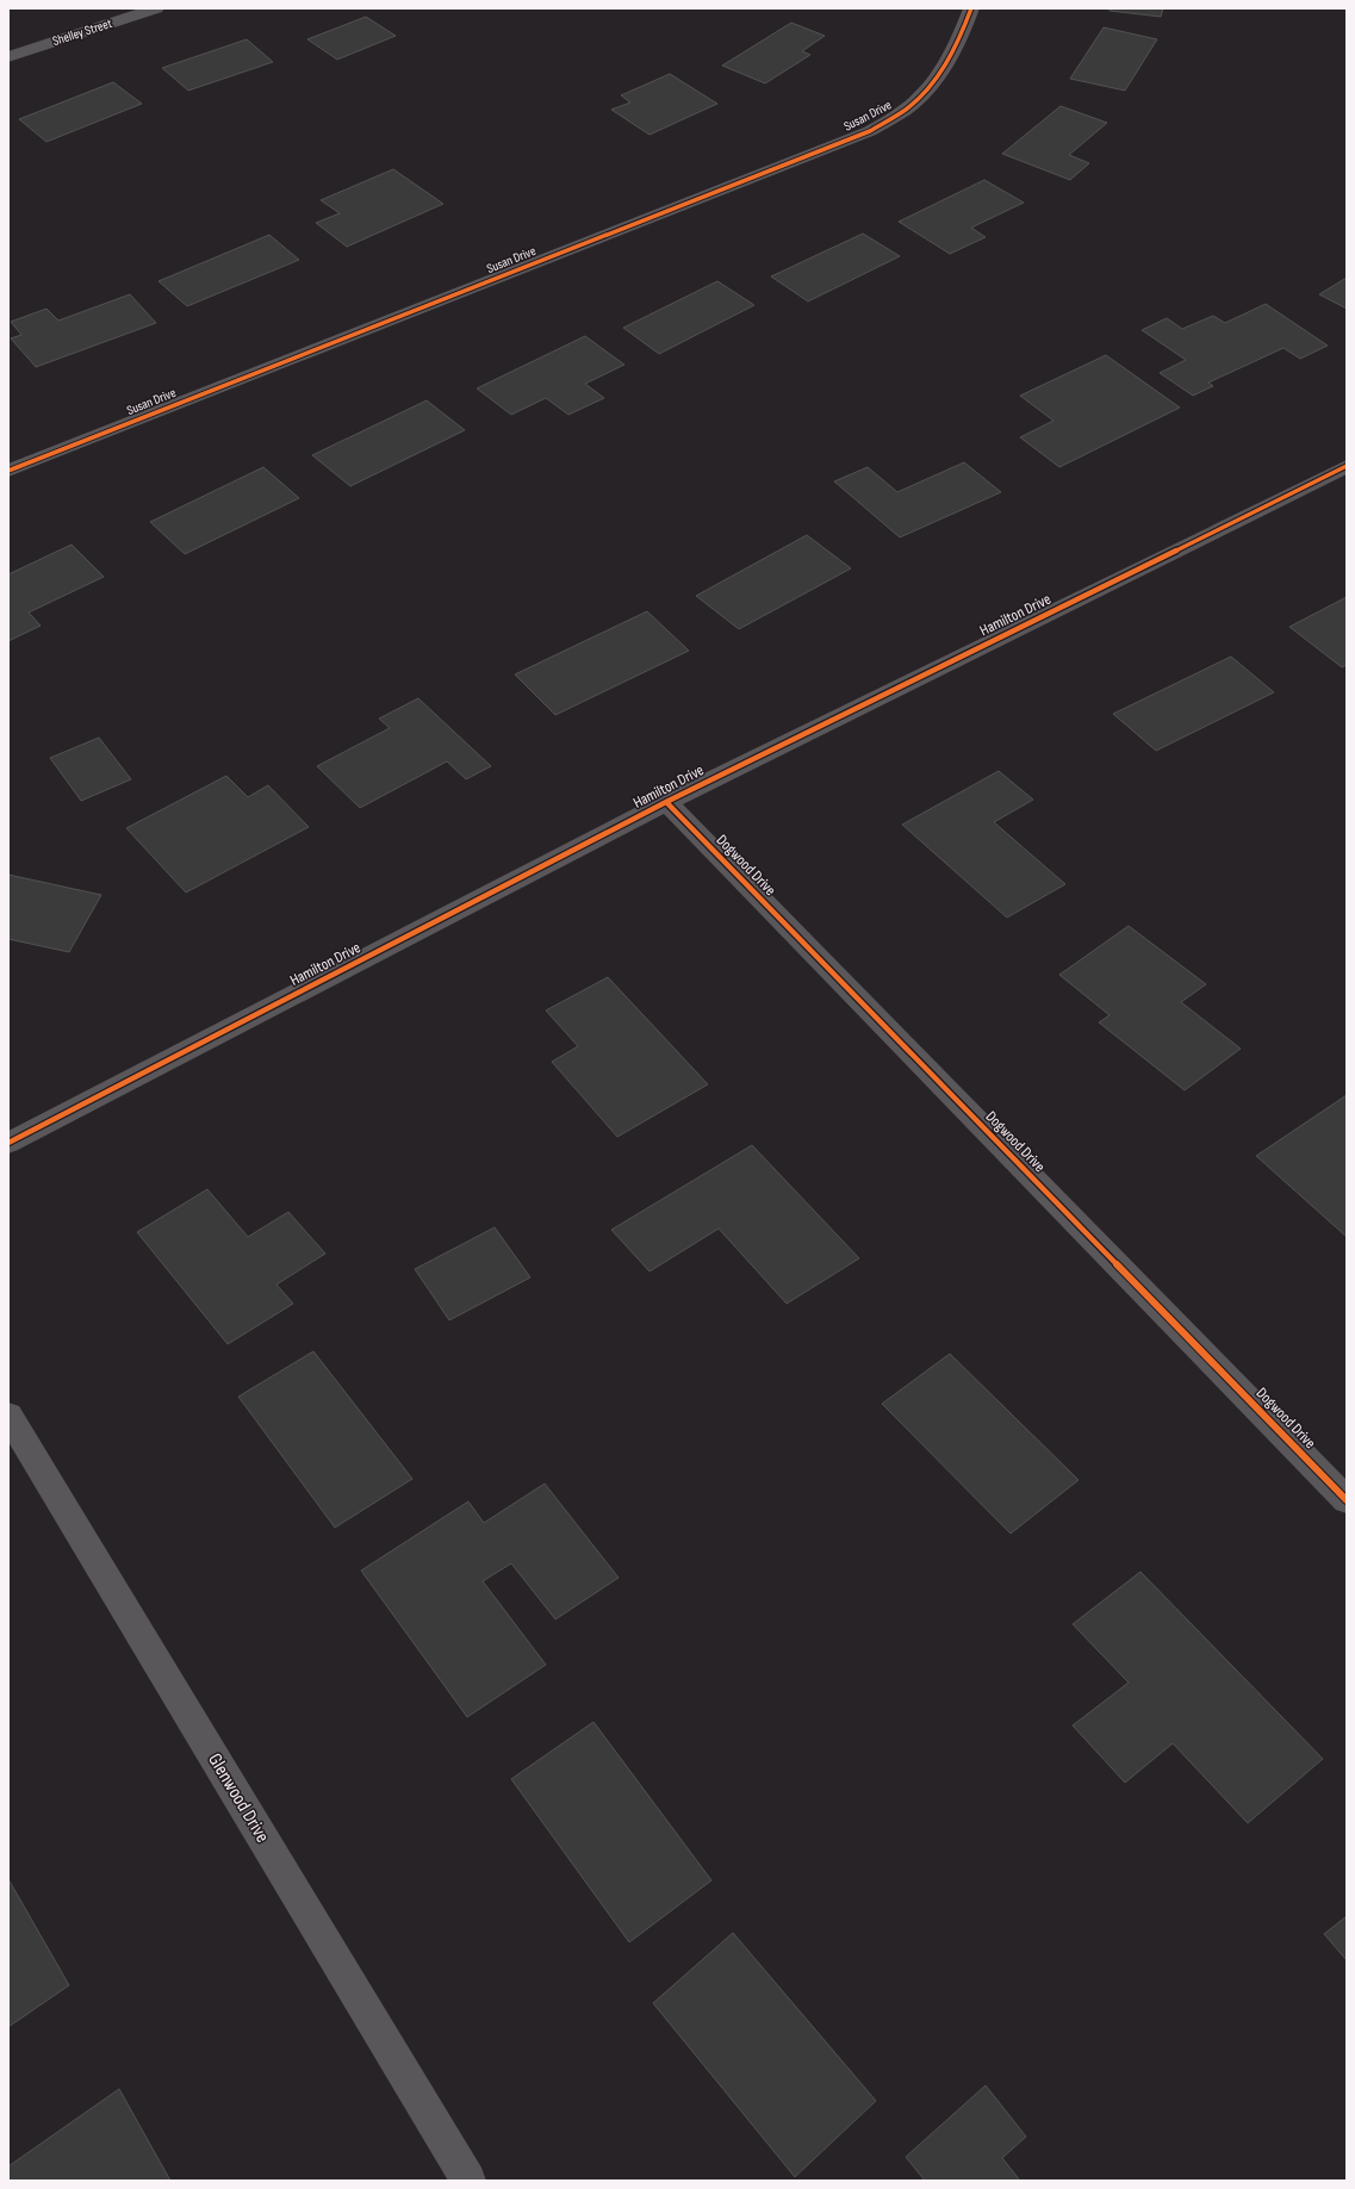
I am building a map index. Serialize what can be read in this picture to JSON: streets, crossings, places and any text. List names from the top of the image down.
{
  "streets": {
    "street": [
      "Shelley Street",
      "Susan Drive",
      "Hamilton Drive",
      "Dogwood Drive",
      "Glenwood Drive"
    ]
  },
  "crossings": [
    ["Hamilton Drive", "Dogwood Drive"]
  ]
}
